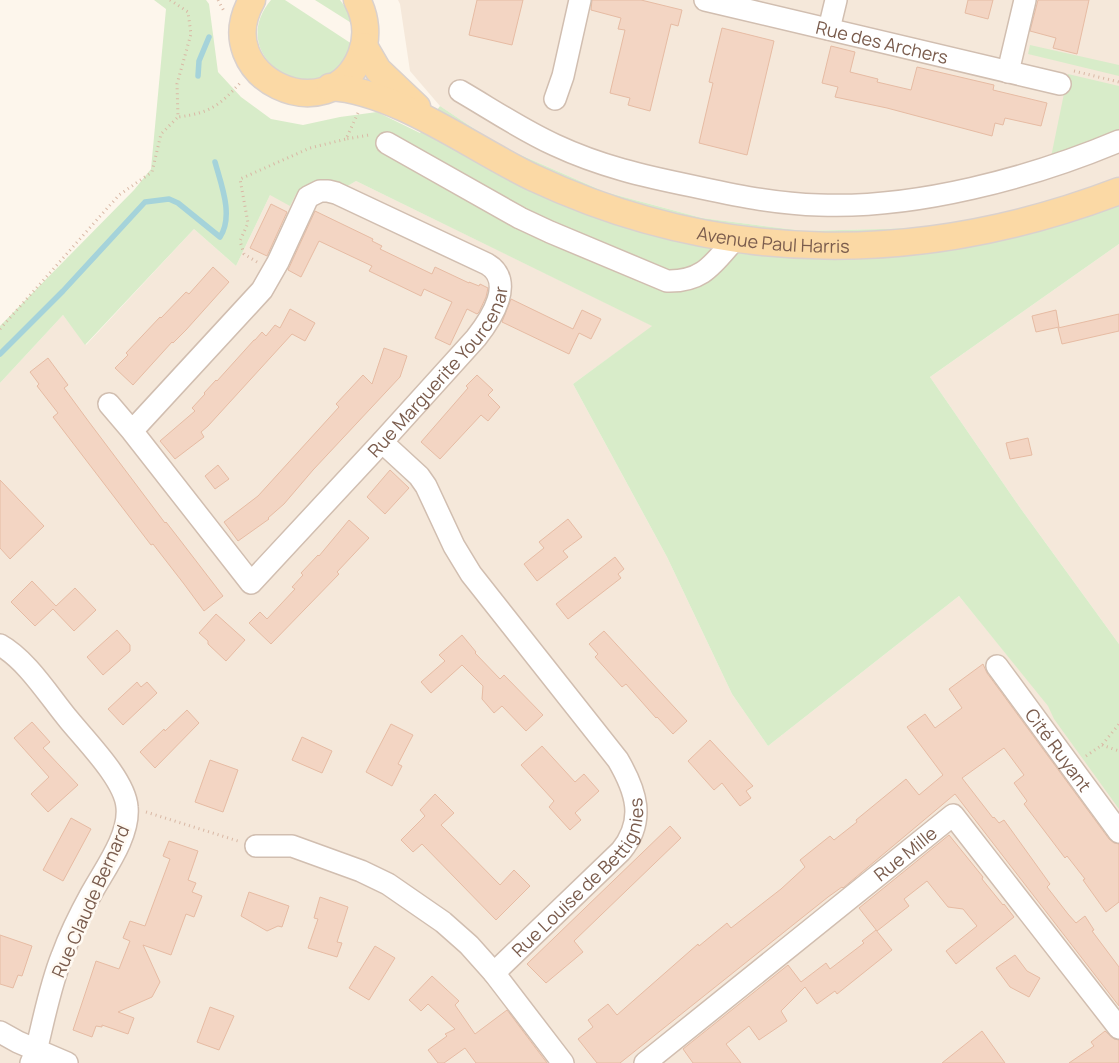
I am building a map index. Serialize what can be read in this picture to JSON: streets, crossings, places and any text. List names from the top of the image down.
{
  "streets": {
    "main road": ["Avenue Paul Harris"],
    "street": [
      "Rue des Archers",
      "Rue Marguerite Yourcenar",
      "Cité Ruyant",
      "Rue Mille",
      "Rue Louise de Bettignies",
      "Rue Claude Bernard"
    ]
  },
  "crossings": [
    ["Rue Marguerite Yourcenar", "Rue Louise de Bettignies"]
  ]
}
